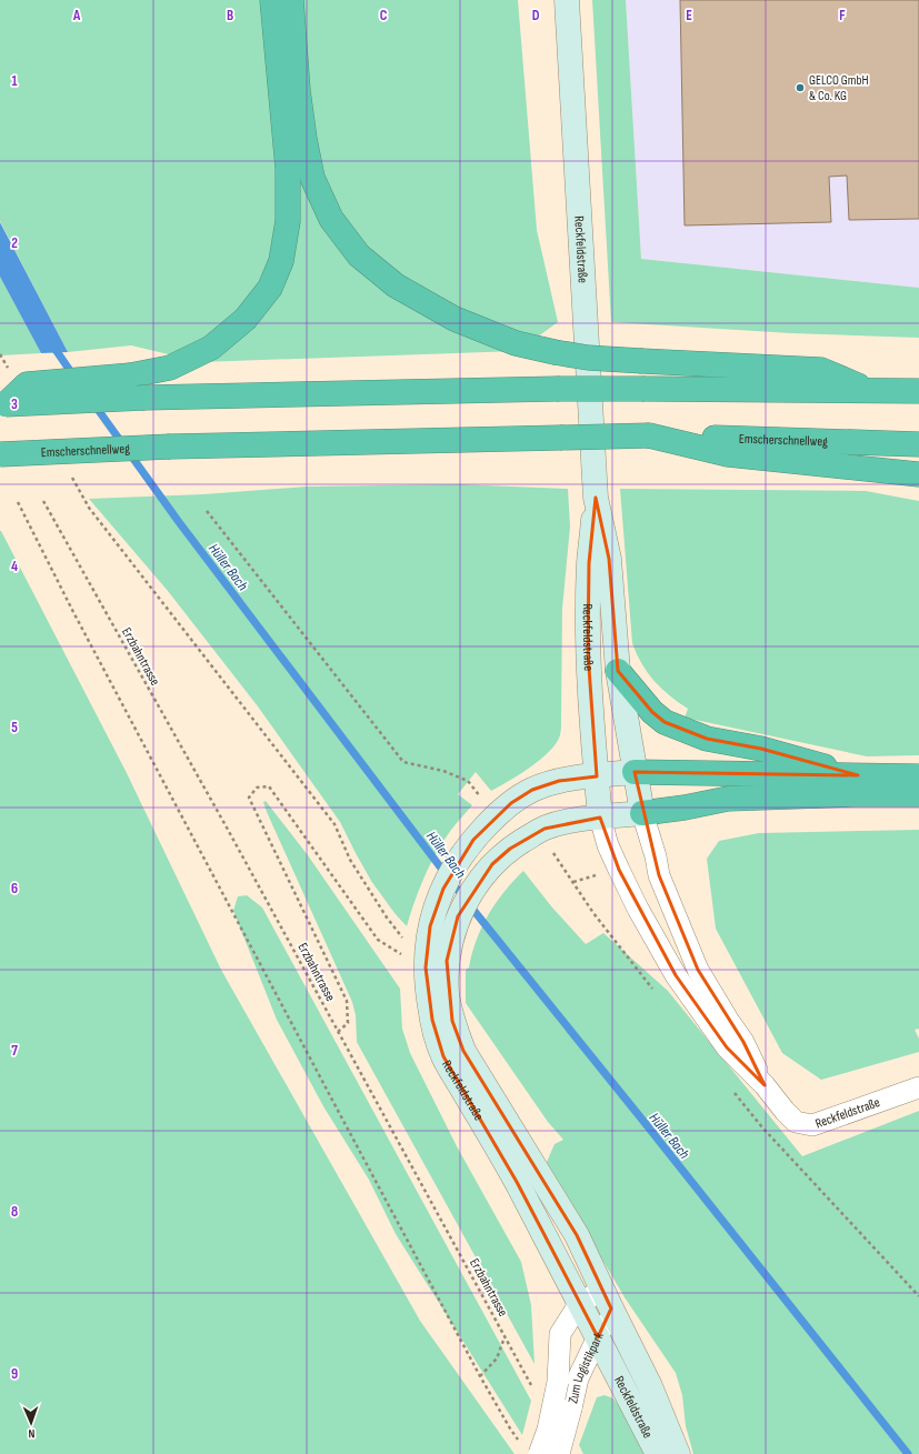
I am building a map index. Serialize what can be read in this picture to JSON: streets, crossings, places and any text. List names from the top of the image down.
{
  "streets": {
    "highway": ["Emscherschnellweg"],
    "street": ["Reckfeldstraße", "Zum Logistikpark"],
    "path": ["Erzbahntrasse"]
  },
  "crossings": [
    ["Reckfeldstraße", "Zum Logistikpark"]
  ],
  "water": ["Hüller Bach"],
  "places": ["GELCO GmbH & Co. KG"],
  "north": "bottom",
  "grid": {
    "columns": [
      "A",
      "B",
      "C",
      "D",
      "E",
      "F"
    ],
    "rows": [
      "1",
      "2",
      "3",
      "4",
      "5",
      "6",
      "7",
      "8",
      "9"
    ]
  }
}
